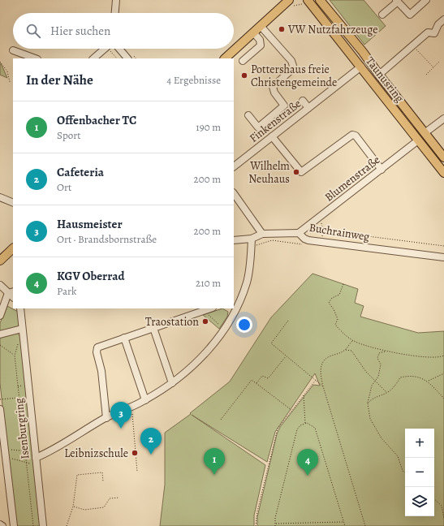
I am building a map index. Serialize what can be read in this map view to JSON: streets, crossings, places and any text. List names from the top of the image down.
{
  "streets": {
    "main road": ["Taunusring"],
    "street": [
      "Finkenstraße",
      "Blumenstraße",
      "Buchrainweg",
      "Isenburgring"
    ]
  },
  "crossings": [
    ["Taunusring", "Finkenstraße"],
    ["Taunusring", "Blumenstraße"],
    ["Blumenstraße", "Buchrainweg"]
  ],
  "places": [
    "VW Nutzfahrzeuge",
    "Pottershaus freie Christengemeinde",
    "Wilhelm Neuhaus",
    "Traostation",
    "Leibnizschule"
  ],
  "page": {
    "search": "Hier suchen",
    "heading": ["In der Nähe", "4 Ergebnisse"],
    "list": [
      {
        "mark": "1",
        "name": "Offenbacher TC",
        "note": "Sport",
        "value": "190 m"
      },
      {
        "mark": "2",
        "name": "Cafeteria",
        "note": "Ort",
        "value": "200 m"
      },
      {
        "mark": "3",
        "name": "Hausmeister",
        "note": "Ort · Brandsbornstraße",
        "value": "200 m"
      },
      {
        "mark": "4",
        "name": "KGV Oberrad",
        "note": "Park",
        "value": "210 m"
      }
    ],
    "pins": [
      "3",
      "2",
      "1",
      "4"
    ],
    "map_buttons": ["+", "−"]
  }
}
